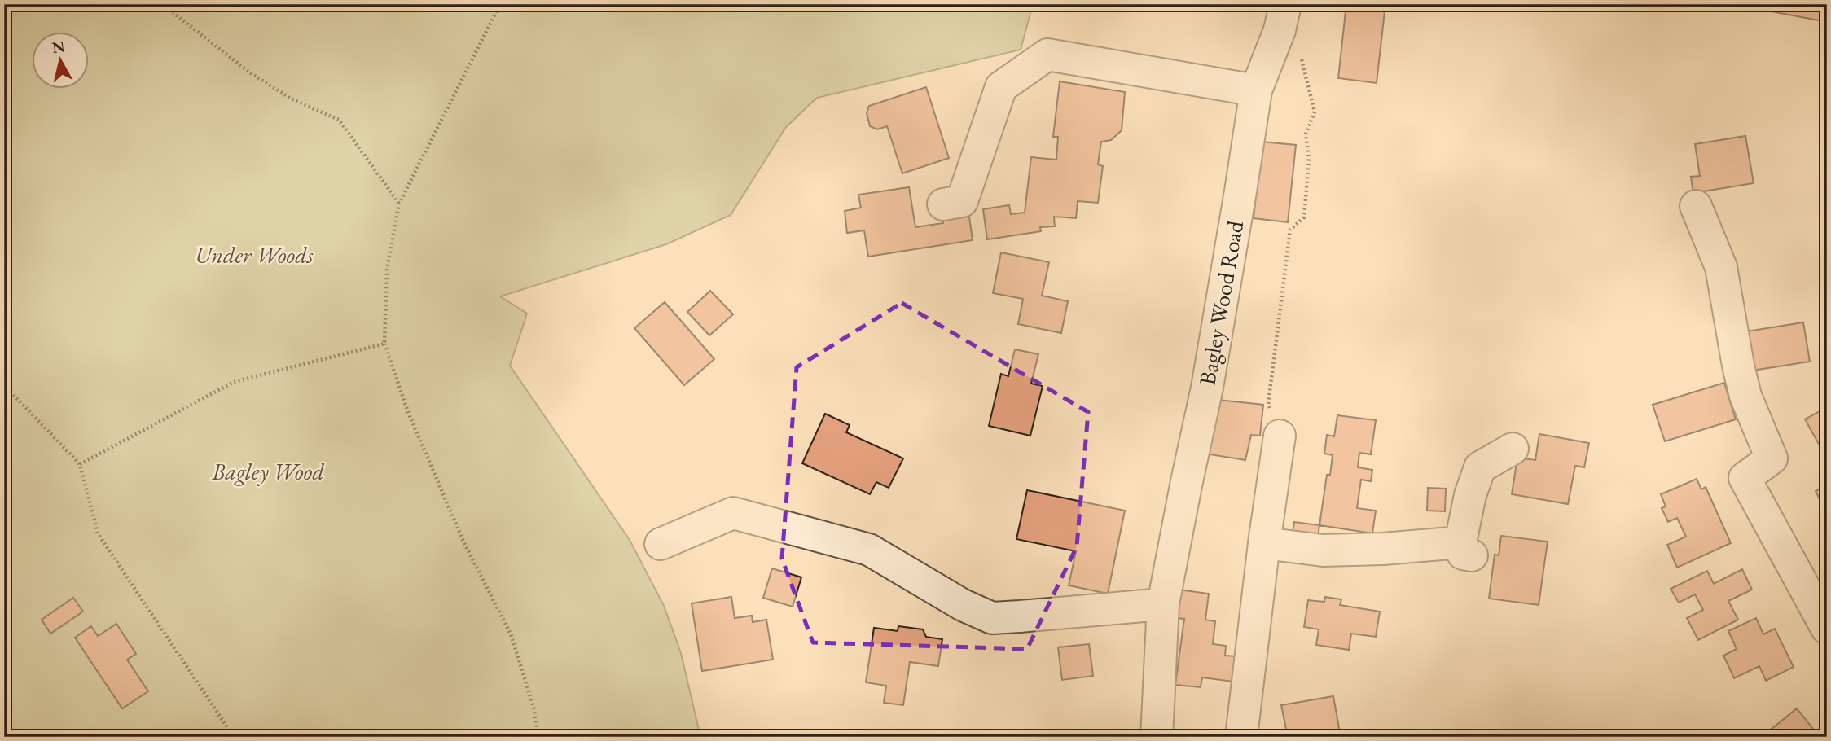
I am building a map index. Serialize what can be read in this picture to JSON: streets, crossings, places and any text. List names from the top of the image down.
{
  "streets": {
    "street": ["Bagley Wood Road"]
  },
  "parks": ["Under Woods", "Bagley Wood"],
  "north": "top"
}
